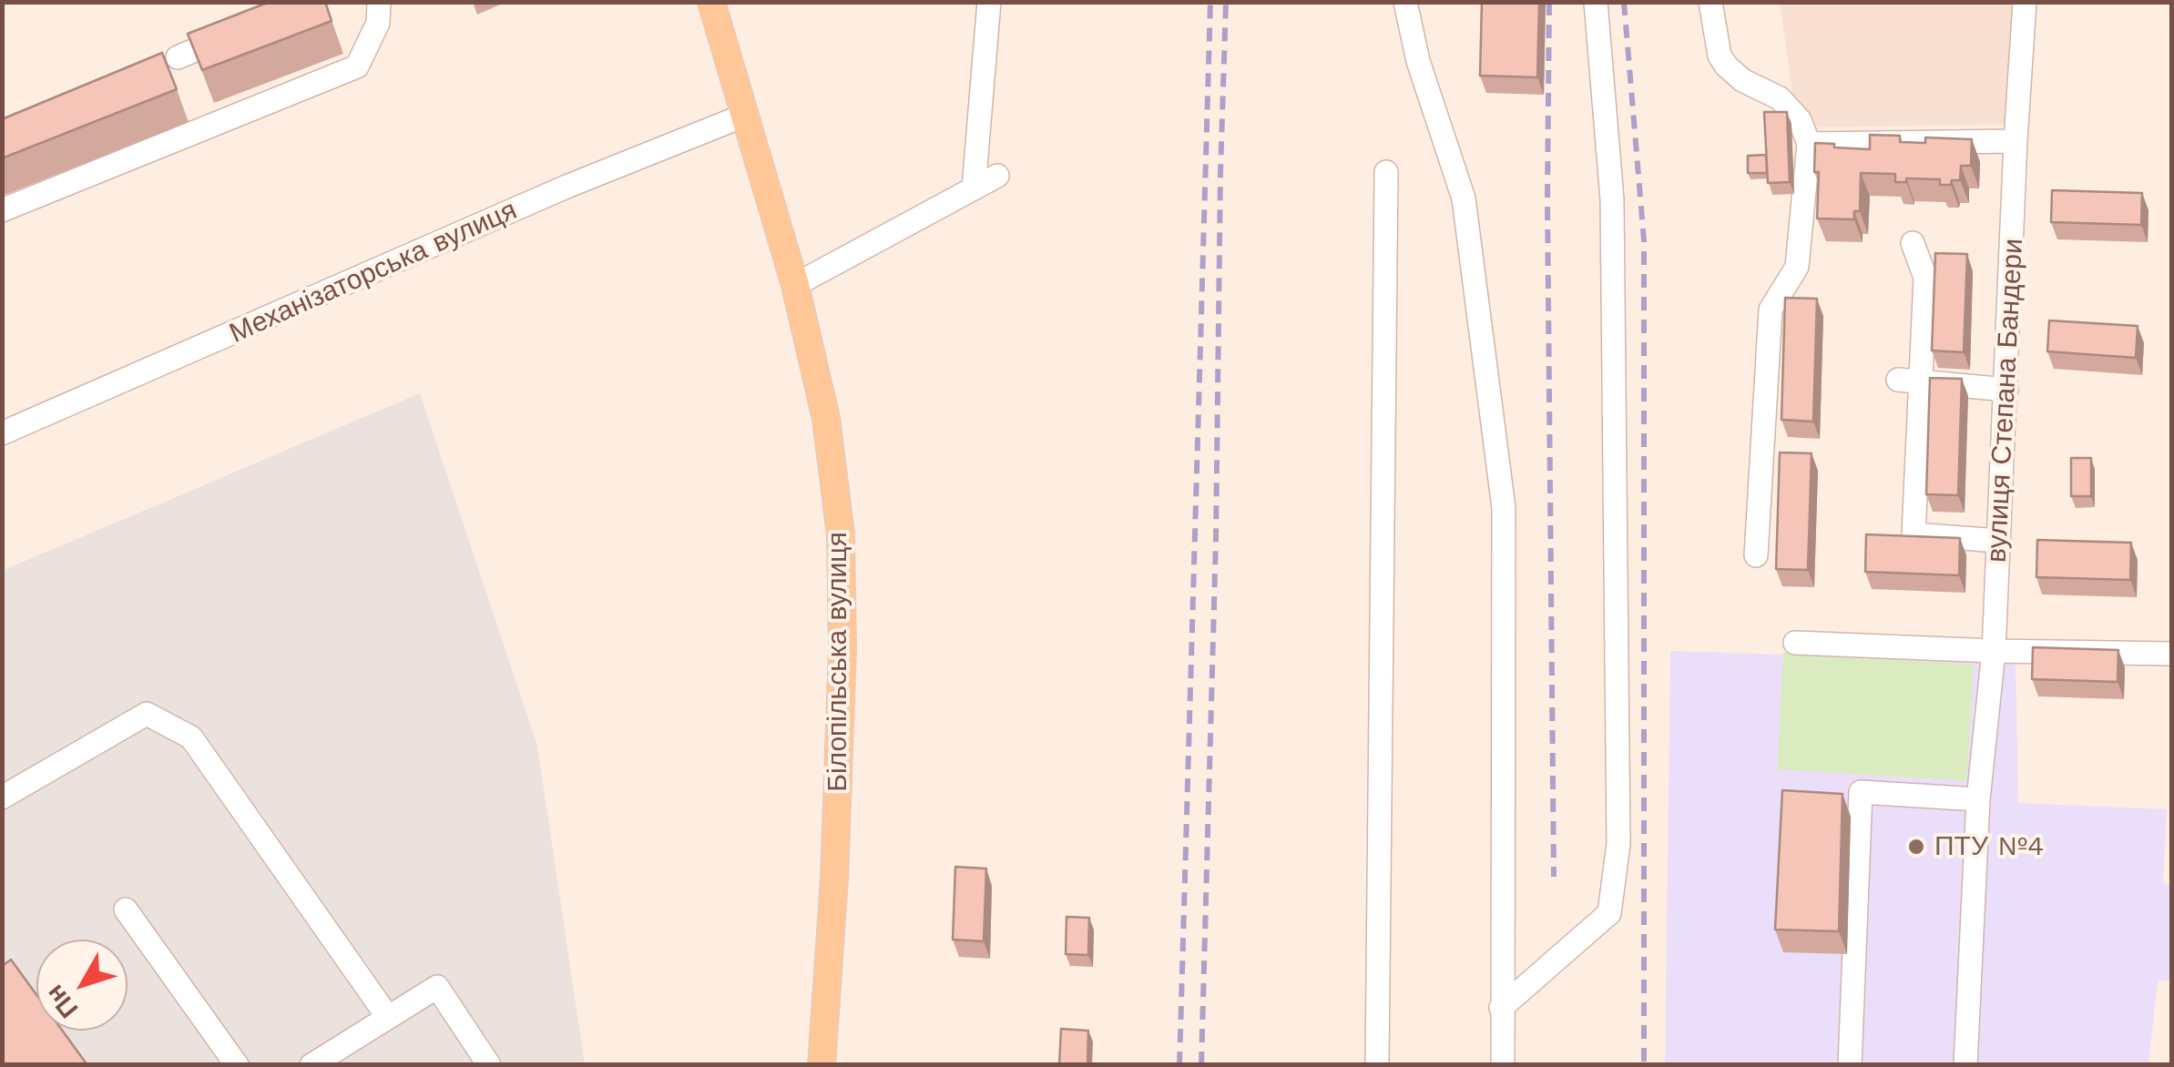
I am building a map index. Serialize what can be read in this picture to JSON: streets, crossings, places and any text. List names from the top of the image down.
{
  "streets": {
    "main road": ["Білопільська вулиця"],
    "street": ["Механізаторська вулиця", "вулиця Степана Бандери"]
  },
  "crossings": [
    ["Механізаторська вулиця", "Білопільська вулиця"]
  ],
  "places": ["ПТУ №4"],
  "north": "bottom left"
}
